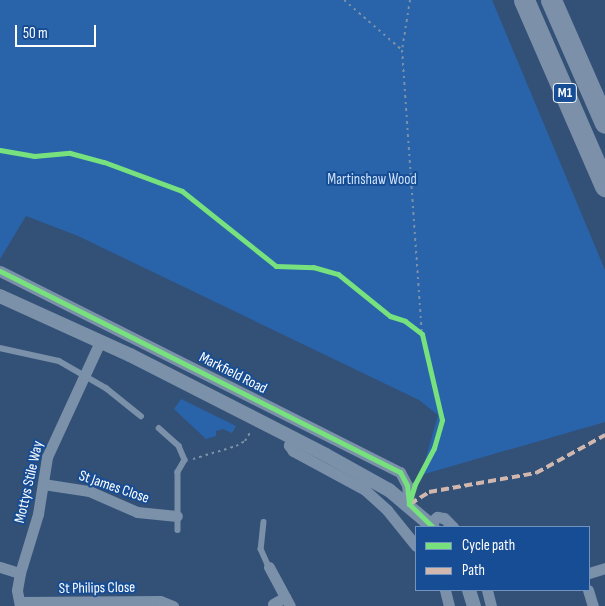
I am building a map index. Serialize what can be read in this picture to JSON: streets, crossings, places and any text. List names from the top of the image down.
{
  "streets": {
    "highway": ["M1"],
    "street": [
      "Markfield Road",
      "Mottys Stile Way",
      "St James Close",
      "St Philips Close"
    ]
  },
  "crossings": [
    ["Mottys Stile Way", "St James Close"],
    ["Mottys Stile Way", "St Philips Close"]
  ],
  "parks": ["Martinshaw Wood"],
  "legend": ["Cycle path", "Path"],
  "scale_bar": "50 m"
}
